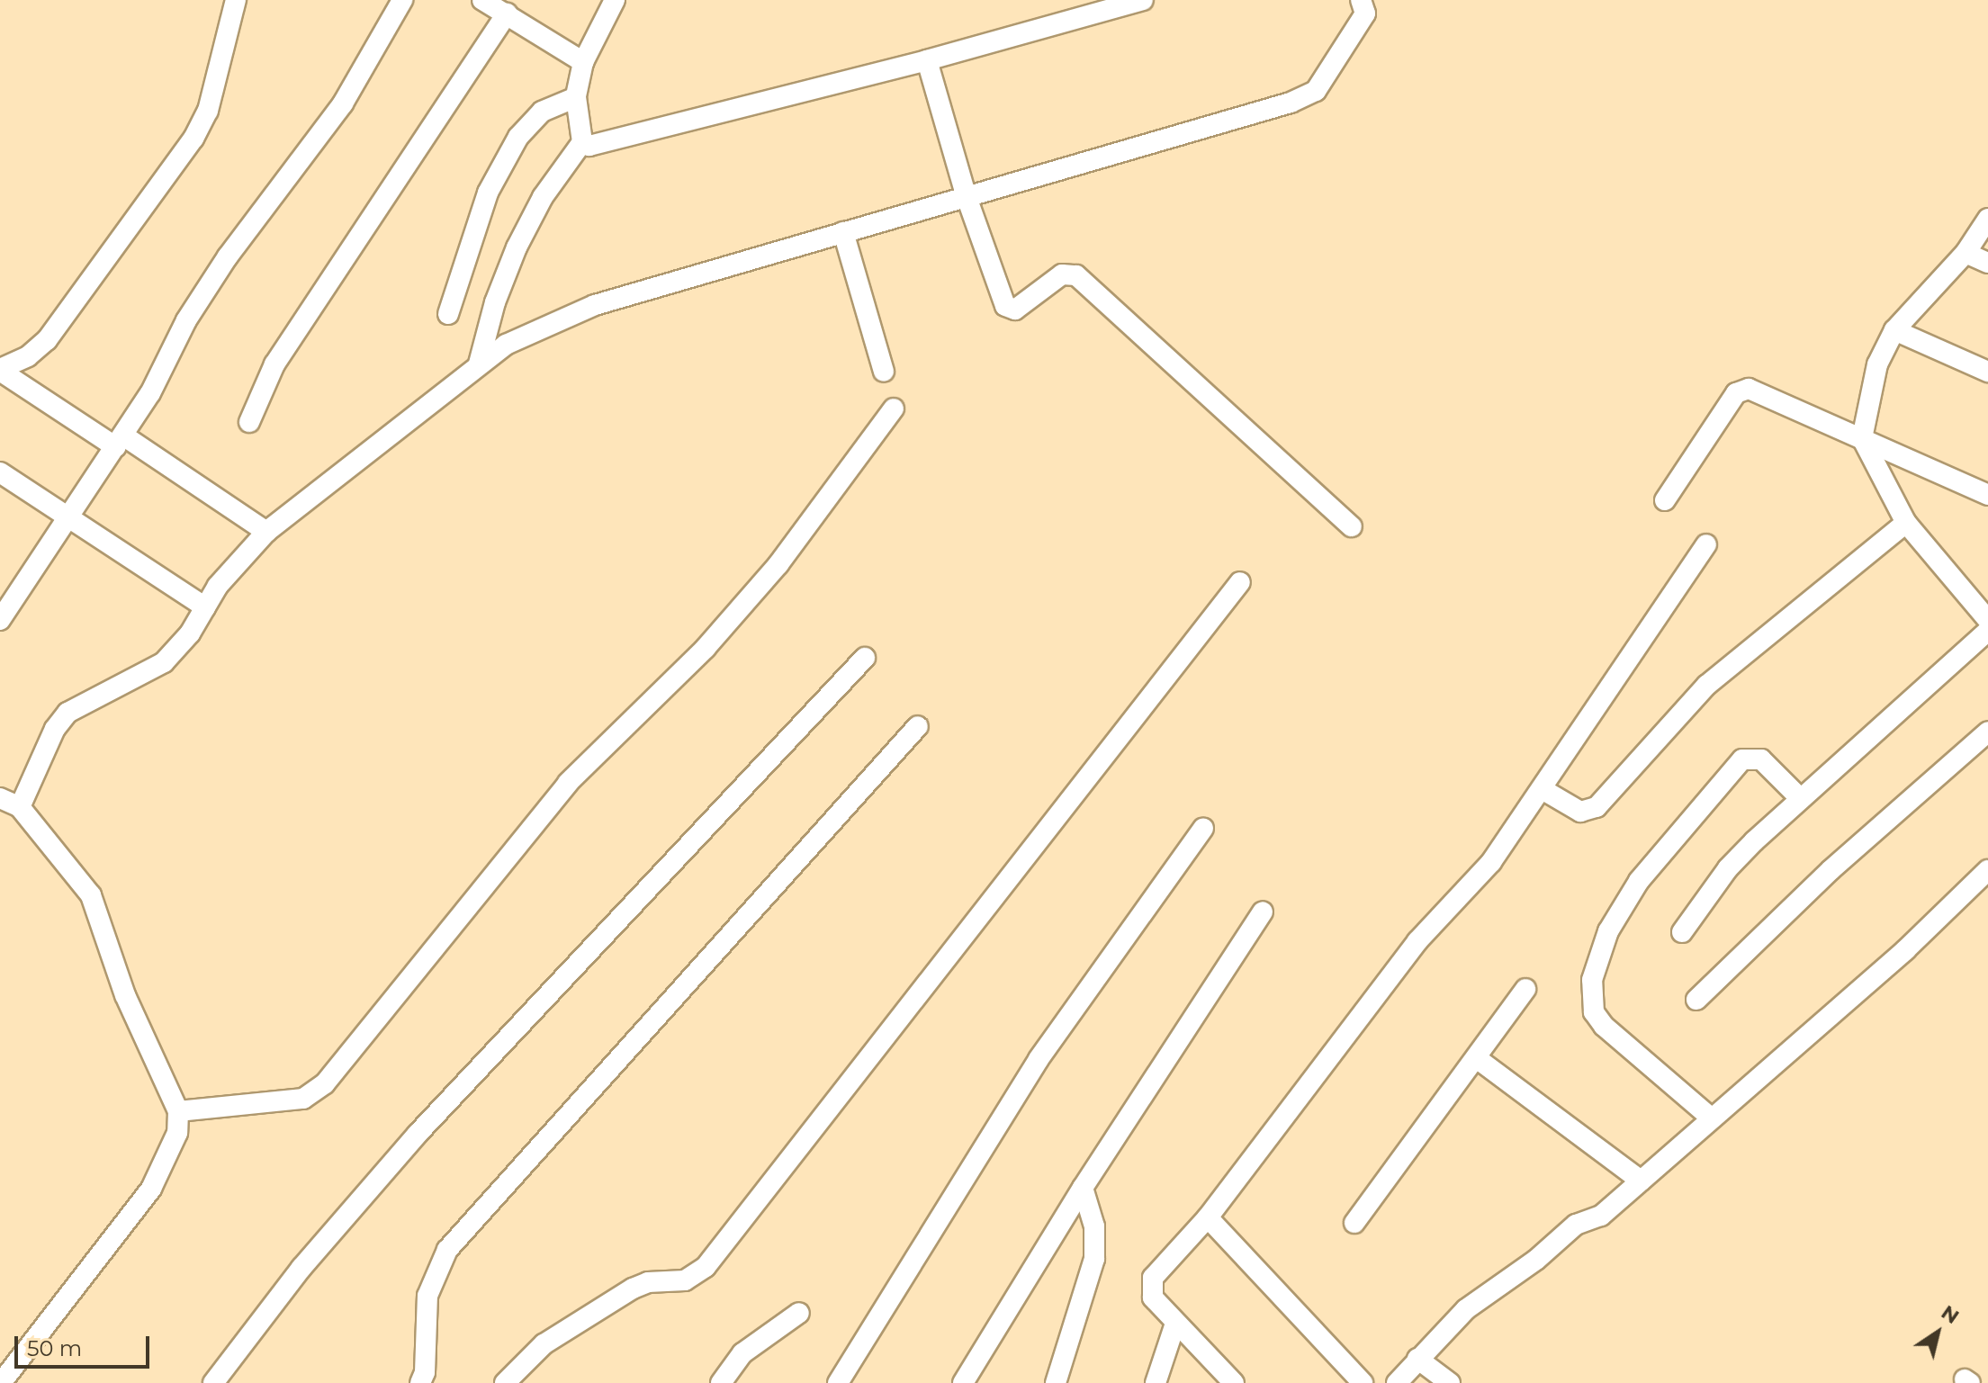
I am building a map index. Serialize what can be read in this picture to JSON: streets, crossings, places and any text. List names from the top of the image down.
{
  "scale_bar": "50 m",
  "north": "top right"
}
